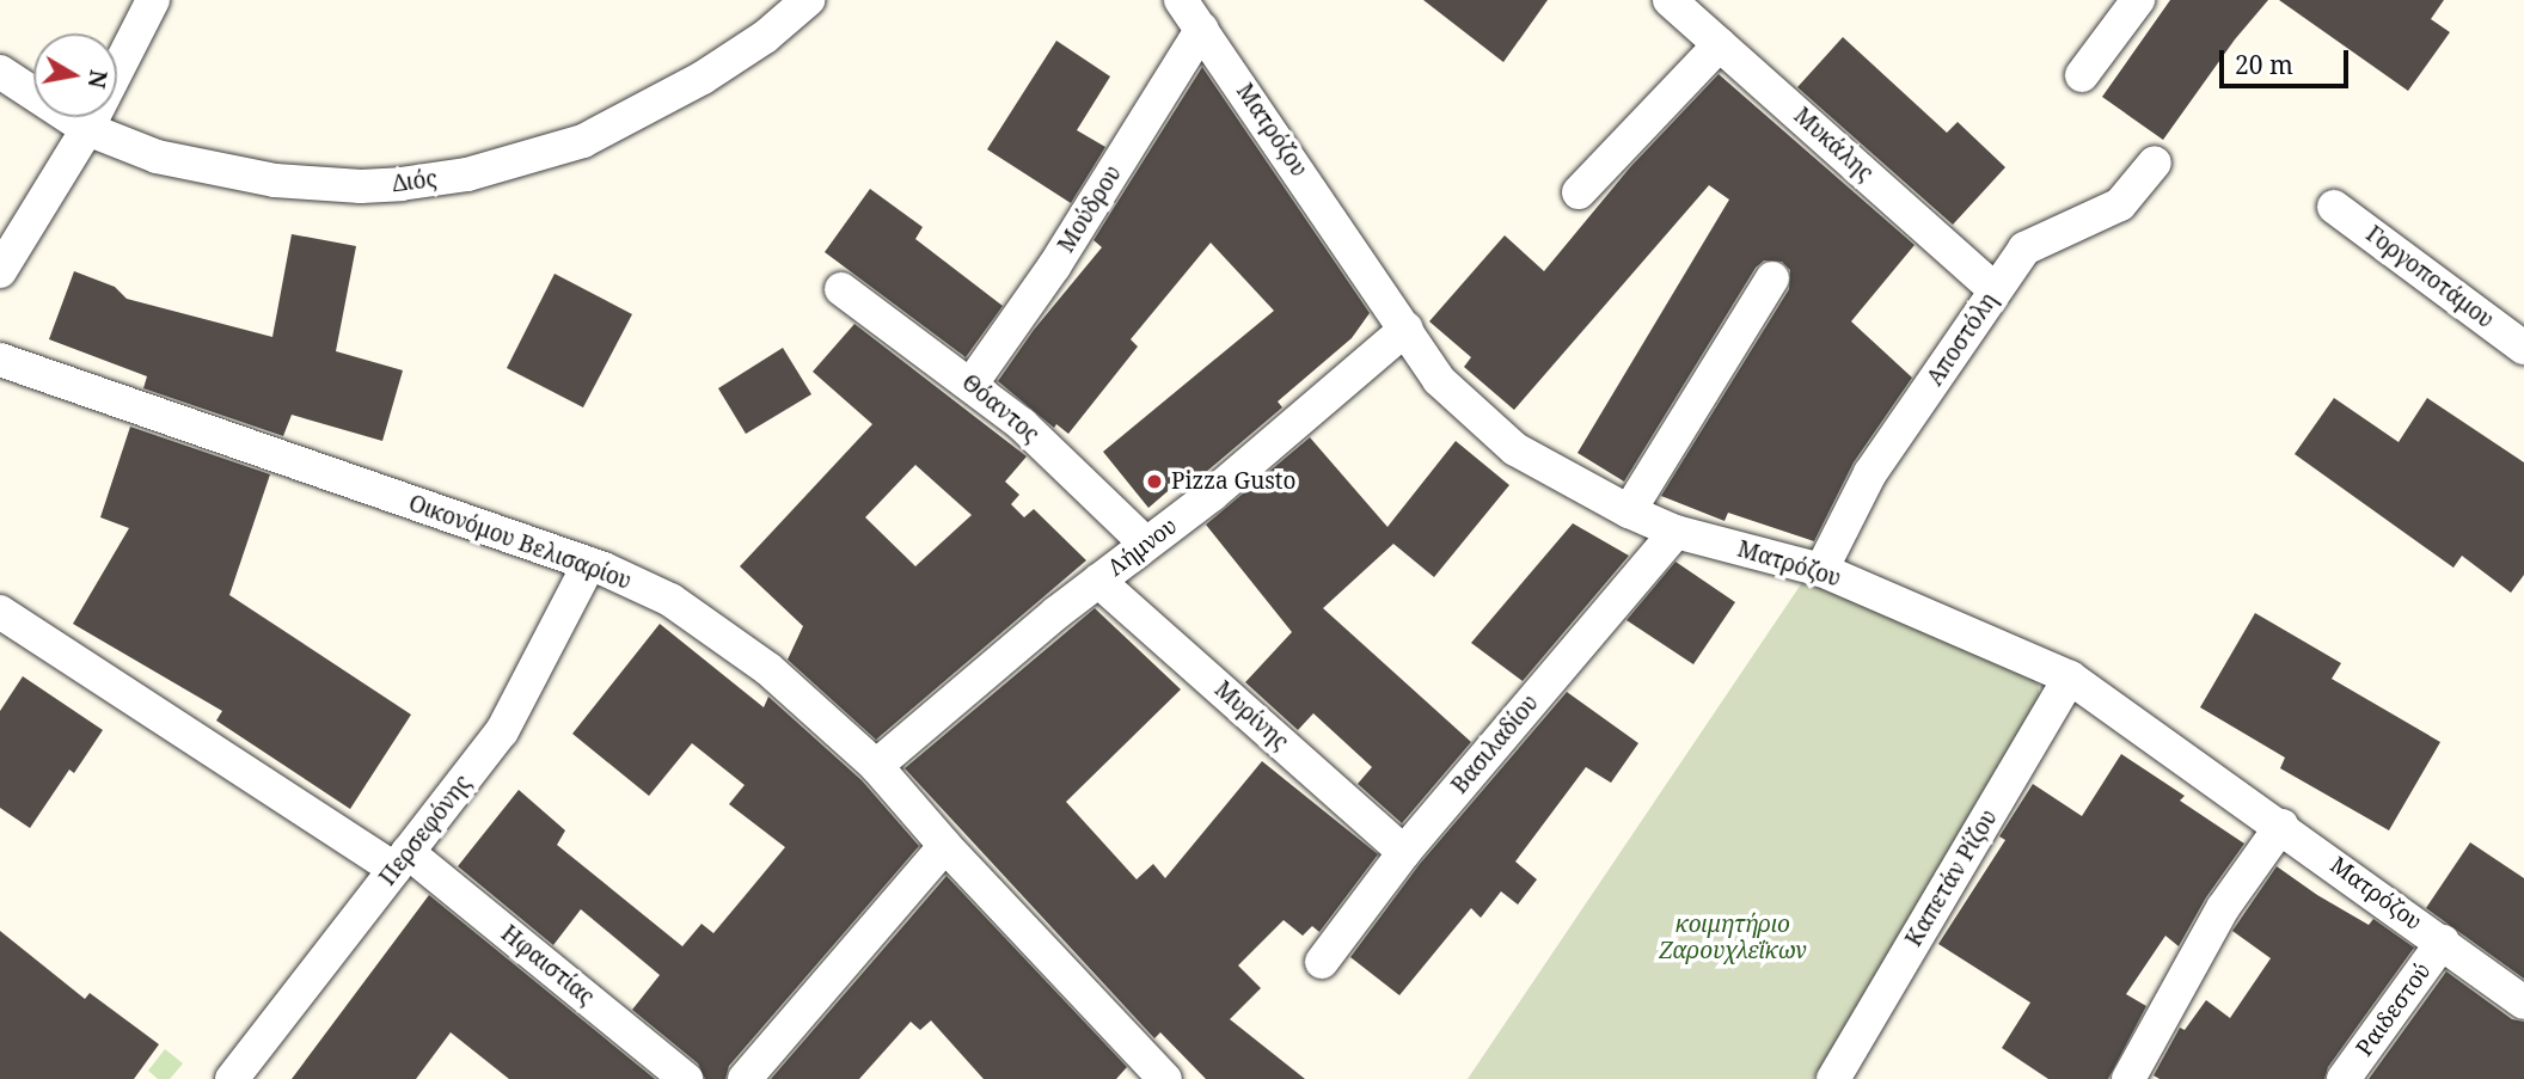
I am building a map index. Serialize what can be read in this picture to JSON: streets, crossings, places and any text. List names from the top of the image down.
{
  "streets": {
    "street": [
      "Ματρόζου",
      "Μυκάλης",
      "Διός",
      "Μούδρου",
      "Γοργοποτάμου",
      "Αποστόλη",
      "Θόαντος",
      "Οικονόμου Βελισαρίου",
      "Λήμνου",
      "Μυρίνης",
      "Βασιλαδίου",
      "Περσεφόνης",
      "Καπετάν Ρίζου",
      "Ηφαιστίας",
      "Ραιδεστού"
    ]
  },
  "crossings": [
    ["Ματρόζου", "Μούδρου"],
    ["Ματρόζου", "Αποστόλη"],
    ["Ματρόζου", "Λήμνου"],
    ["Ματρόζου", "Βασιλαδίου"],
    ["Ματρόζου", "Καπετάν Ρίζου"],
    ["Ματρόζου", "Ραιδεστού"],
    ["Μυκάλης", "Αποστόλη"],
    ["Μούδρου", "Θόαντος"],
    ["Θόαντος", "Λήμνου"],
    ["Οικονόμου Βελισαρίου", "Λήμνου"],
    ["Οικονόμου Βελισαρίου", "Περσεφόνης"],
    ["Λήμνου", "Μυρίνης"],
    ["Μυρίνης", "Βασιλαδίου"],
    ["Περσεφόνης", "Ηφαιστίας"]
  ],
  "parks": ["κοιμητήριο Ζαρουχλεΐκων"],
  "places": ["Pizza Gusto"],
  "scale_bar": "20 m",
  "north": "right"
}
